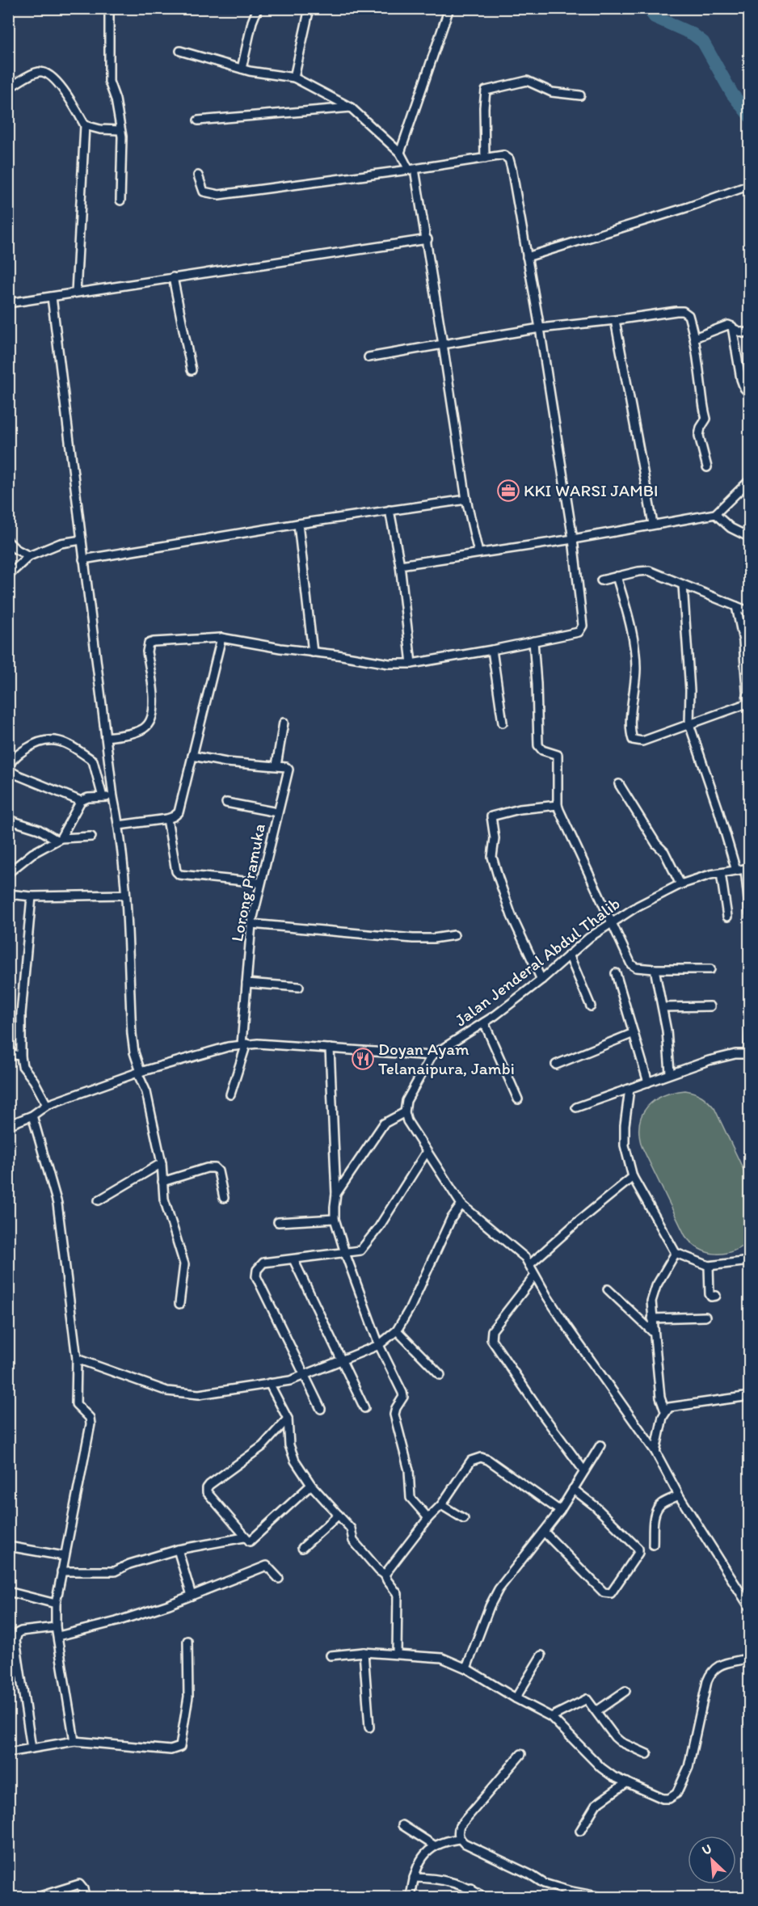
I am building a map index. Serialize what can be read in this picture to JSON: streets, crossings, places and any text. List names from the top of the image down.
{
  "streets": {
    "street": ["Lorong Pramuka", "Jalan Jenderal Abdul Thalib"]
  },
  "places": {
    "office": ["KKI WARSI JAMBI"],
    "restaurant": ["Doyan Ayam Telanaipura, Jambi"]
  },
  "north": "top left"
}
